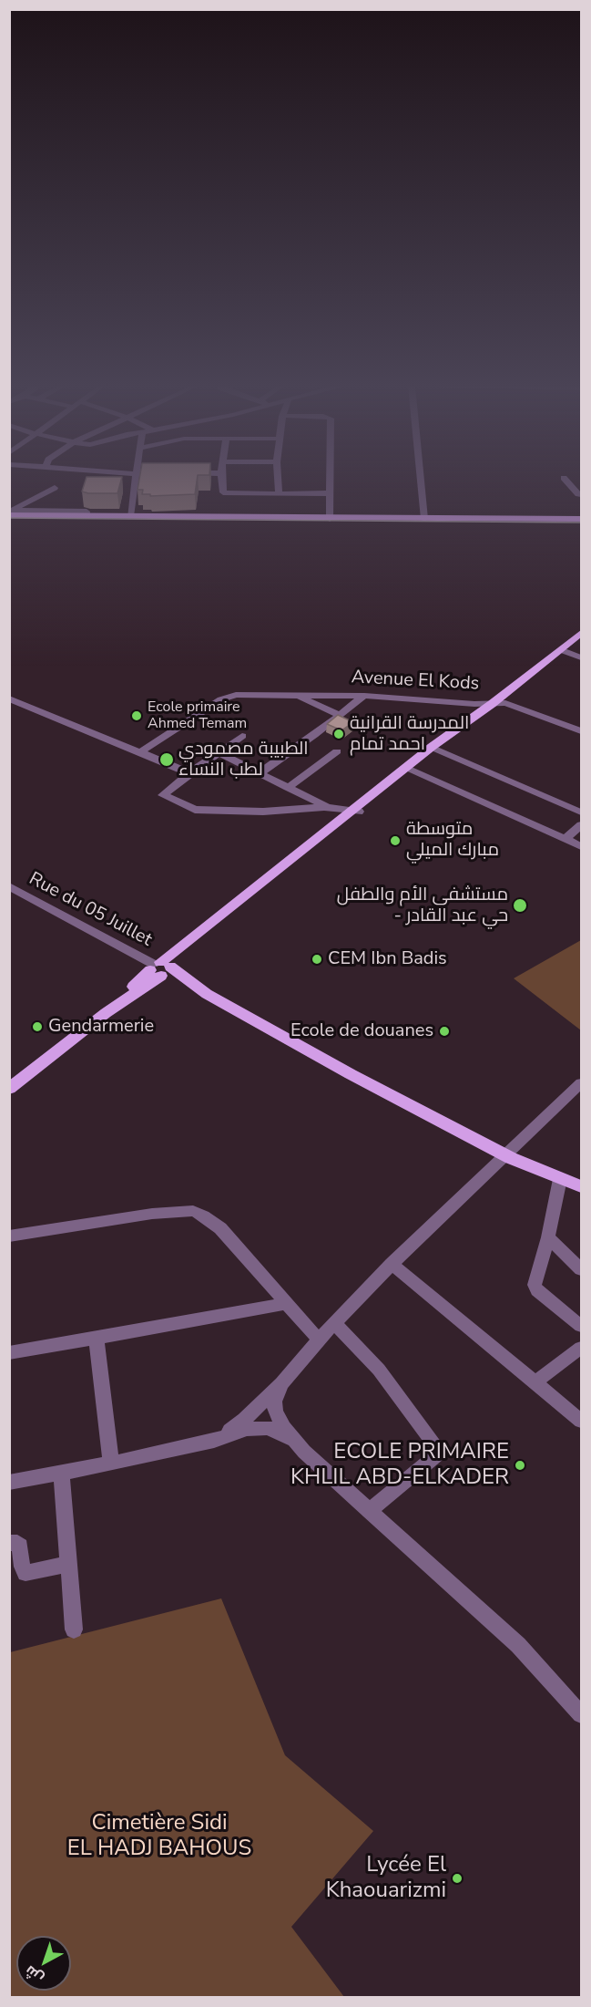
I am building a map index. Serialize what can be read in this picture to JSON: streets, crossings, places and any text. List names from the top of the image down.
{
  "streets": {
    "main road": ["Avenue El Kods"],
    "street": ["Rue du 05 Juillet"]
  },
  "crossings": [
    ["Avenue El Kods", "Rue du 05 Juillet"]
  ],
  "parks": ["Cimetière Sidi EL HADJ BAHOUS"],
  "places": [
    "Ecole primaire Ahmed Temam",
    "المدرسة القرانية احمد تمام",
    "الطبيبة مصمودي لطب النساء",
    "متوسطة مبارك الميلي",
    "مستشفي الأم والطفل - حي عبد القادر",
    "CEM Ibn Badis",
    "Gendarmerie",
    "Ecole de douanes",
    "ECOLE PRIMAIRE KHLIL ABD-ELKADER",
    "Lycée El Khaouarizmi"
  ],
  "north": "bottom left"
}
